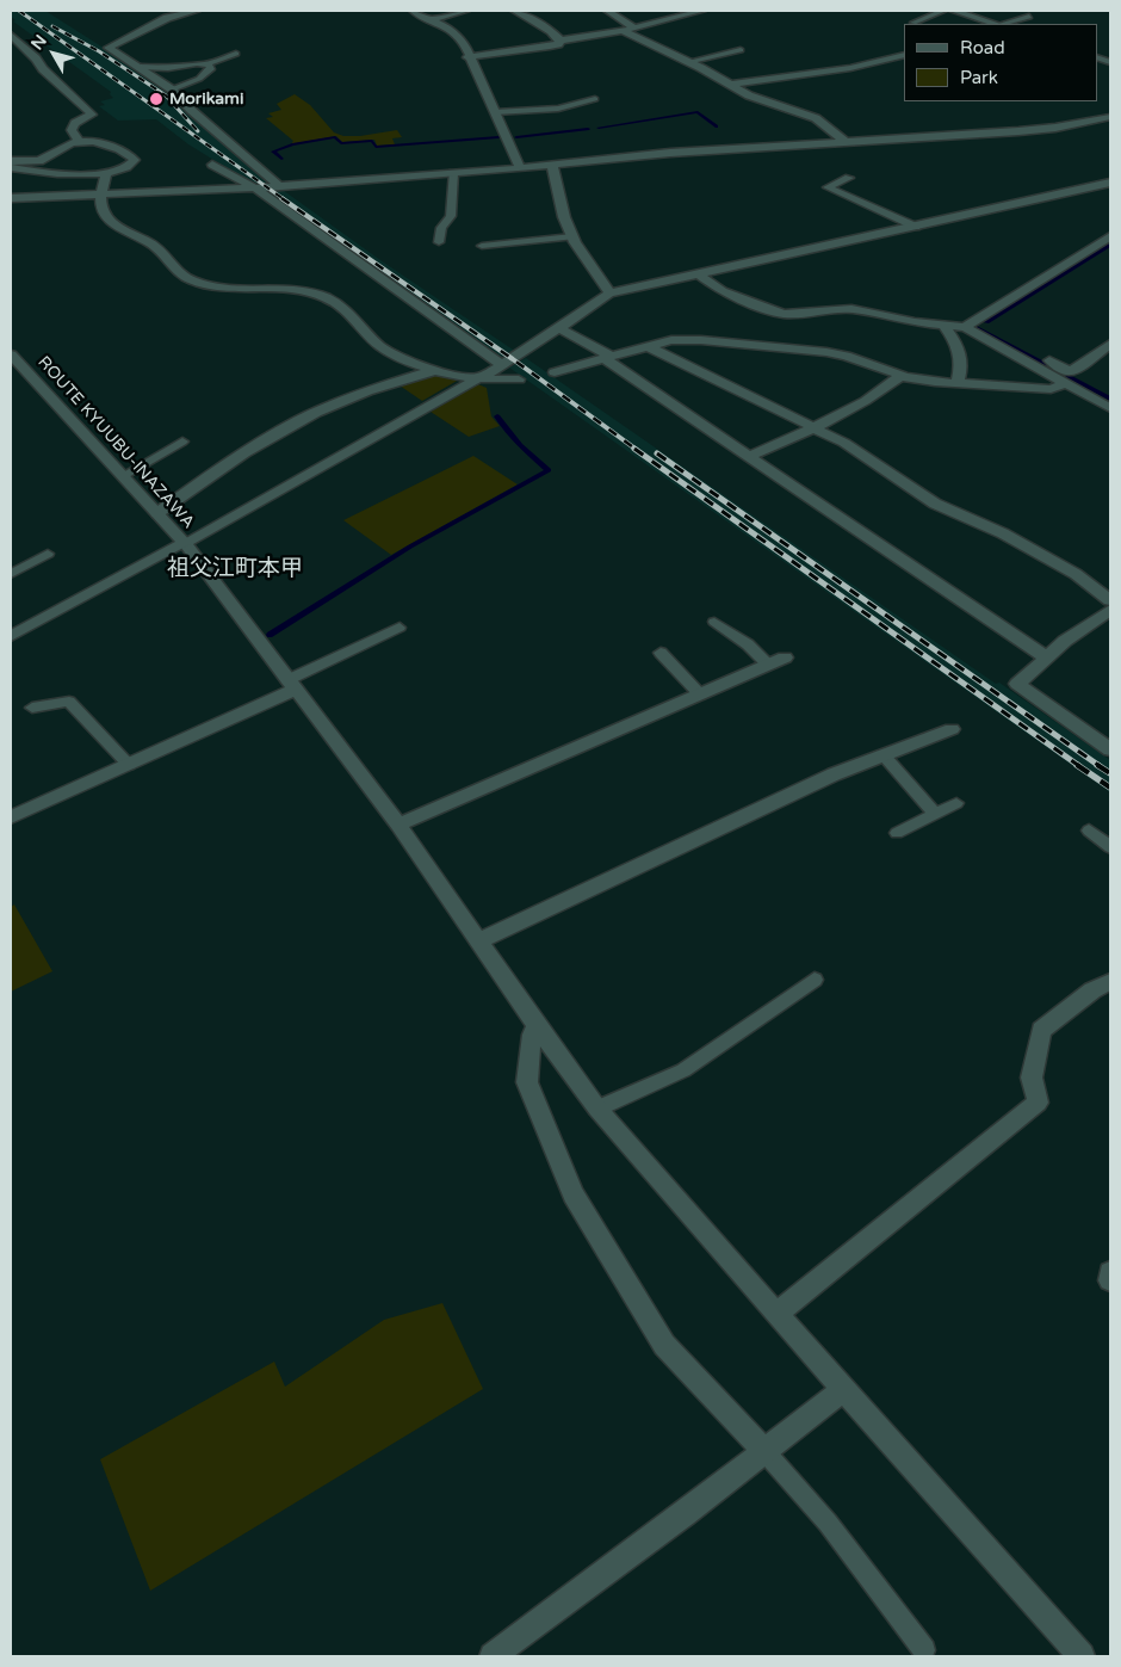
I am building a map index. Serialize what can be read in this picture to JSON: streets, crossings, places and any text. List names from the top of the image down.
{
  "streets": {
    "street": ["ROUTE KYUUBU-INAZAWA"]
  },
  "districts": ["祖父江町本甲"],
  "places": ["Morikami"],
  "legend": ["Road", "Park"],
  "north": "top left"
}
